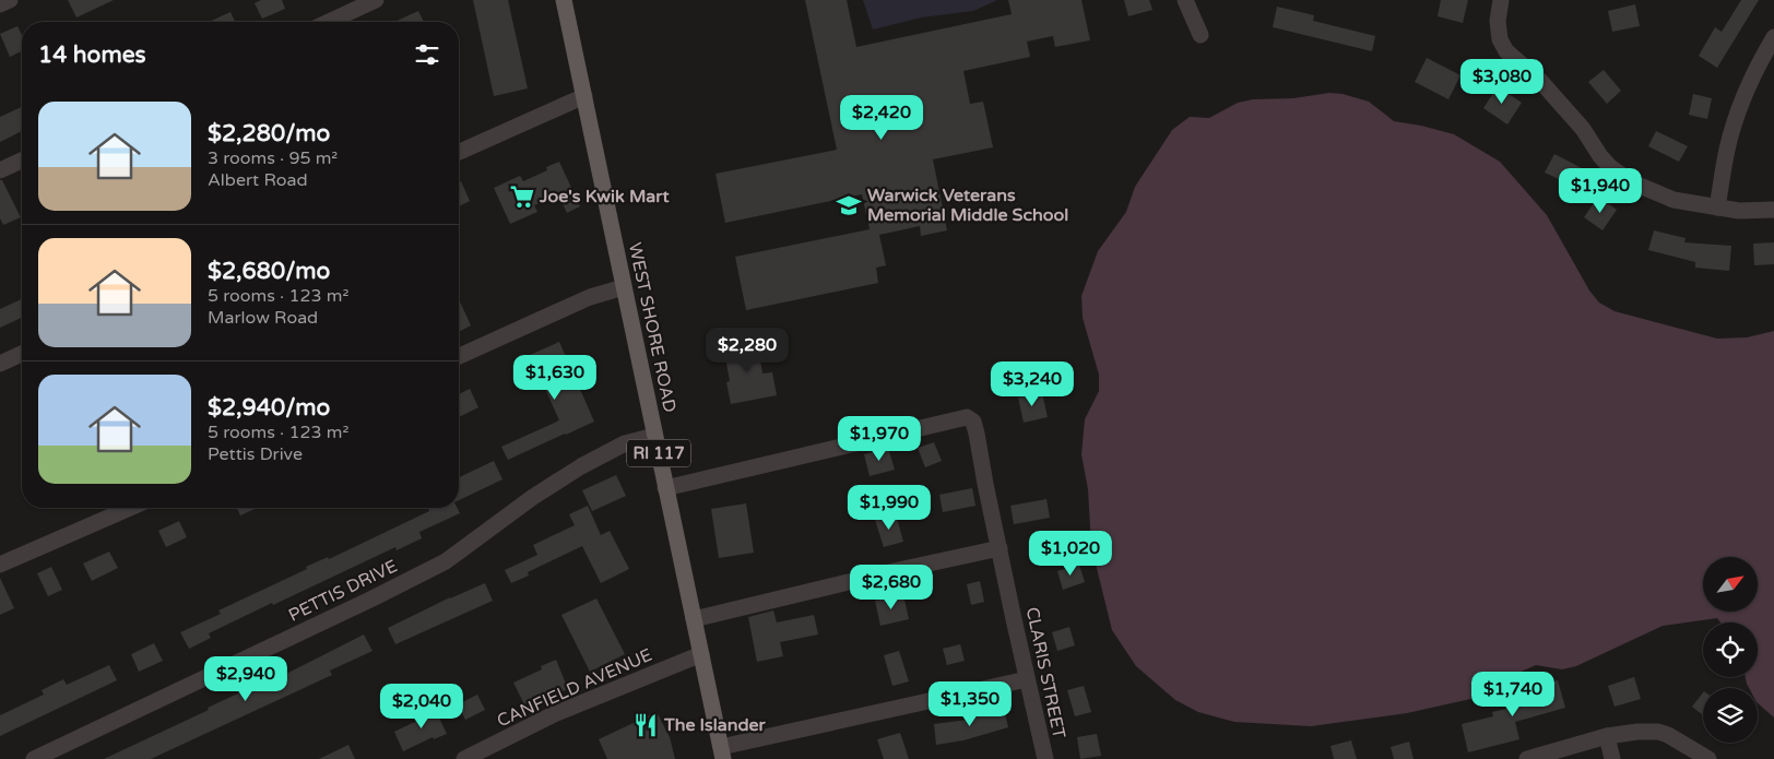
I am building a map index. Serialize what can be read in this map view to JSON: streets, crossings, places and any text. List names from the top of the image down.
{
  "streets": {
    "main road": ["WEST SHORE ROAD", "RI 117"],
    "street": ["PETTIS DRIVE", "CLARIS STREET", "CANFIELD AVENUE"]
  },
  "crossings": [
    ["WEST SHORE ROAD", "PETTIS DRIVE"],
    ["WEST SHORE ROAD", "CLARIS STREET"],
    ["WEST SHORE ROAD", "CANFIELD AVENUE"]
  ],
  "places": {
    "supermarket": ["Joe's Kwik Mart"],
    "school or university": ["Warwick Veterans Memorial Middle School"],
    "restaurant": ["The Islander"]
  },
  "north": "top right",
  "page": {
    "heading": "14 homes",
    "price": [
      "$3,080",
      "$2,420",
      "$1,940",
      "$2,280",
      "$1,630",
      "$3,240",
      "$1,970",
      "$1,990",
      "$1,020",
      "$2,680",
      "$2,940",
      "$1,740",
      "$1,350",
      "$2,040"
    ],
    "list": [
      {
        "name": "$2,280/mo",
        "note": "3 rooms · 95 m² · Albert Road"
      },
      {
        "name": "$2,680/mo",
        "note": "5 rooms · 123 m² · Marlow Road"
      },
      {
        "name": "$2,940/mo",
        "note": "5 rooms · 123 m² · Pettis Drive"
      }
    ]
  }
}
